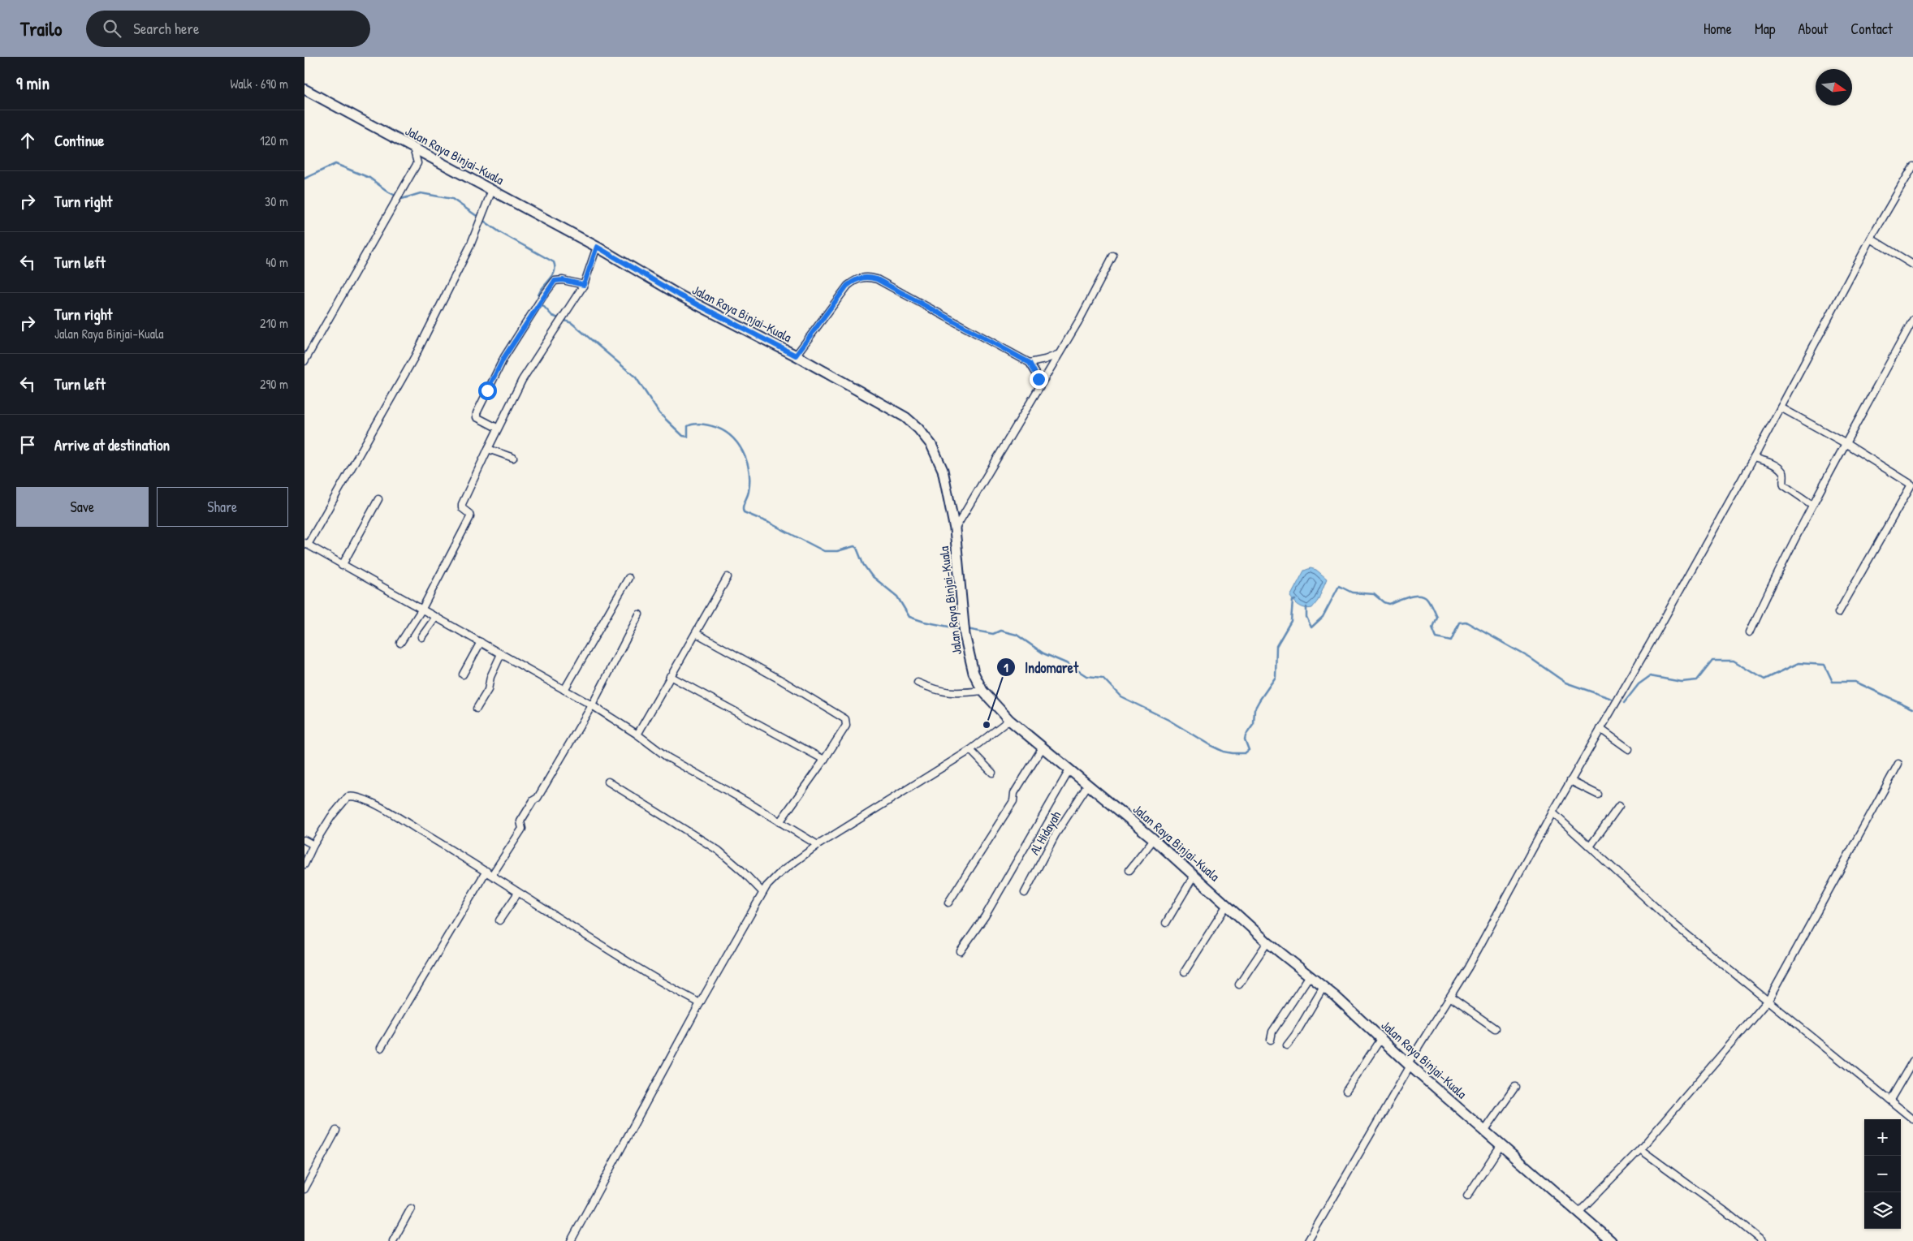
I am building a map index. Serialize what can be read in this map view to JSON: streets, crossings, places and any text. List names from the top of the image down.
{
  "streets": {
    "main road": ["Jalan Raya Binjai-Kuala"],
    "street": ["Al Hidayah"]
  },
  "crossings": [
    ["Jalan Raya Binjai-Kuala", "Al Hidayah"]
  ],
  "places": ["Indomaret"],
  "north": "right",
  "page": {
    "header": "Trailo",
    "search": "Search here",
    "nav": [
      "Home",
      "Map",
      "About",
      "Contact"
    ],
    "heading": ["9 min", "Walk · 690 m"],
    "list": [
      ["Continue", "120 m"],
      ["Turn right", "30 m"],
      ["Turn left", "40 m"],
      ["Turn right", "Jalan Raya Binjai-Kuala", "210 m"],
      ["Turn left", "290 m"],
      "Arrive at destination"
    ],
    "buttons": ["Save", "Share"],
    "map_buttons": ["+", "−"]
  }
}
